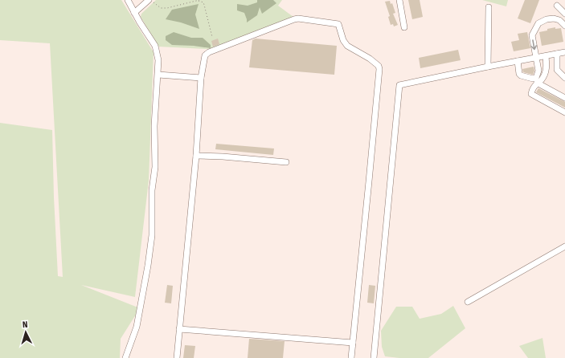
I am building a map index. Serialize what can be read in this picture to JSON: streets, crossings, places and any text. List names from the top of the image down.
{
  "north": "top"
}
